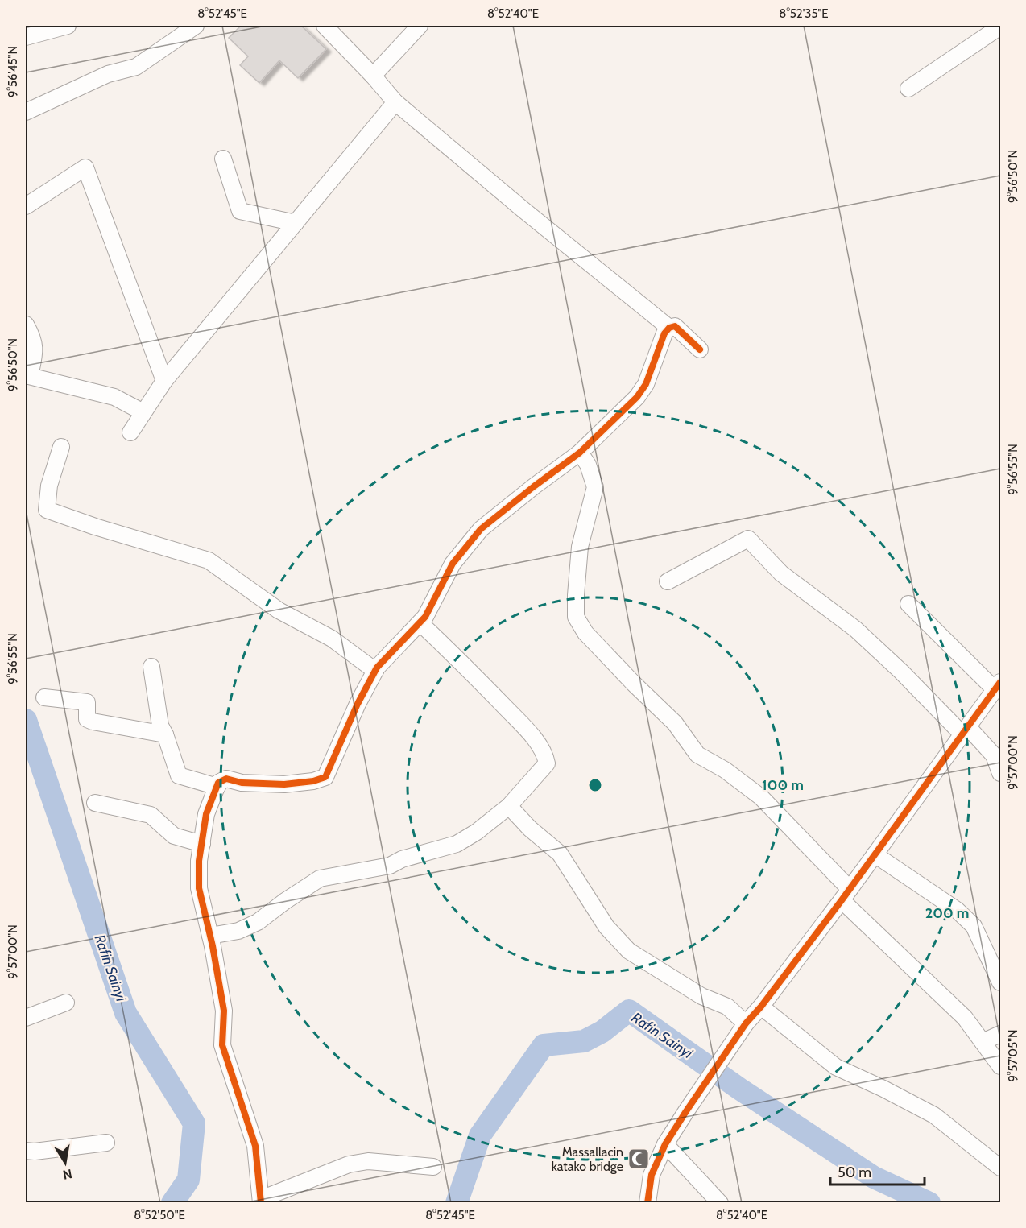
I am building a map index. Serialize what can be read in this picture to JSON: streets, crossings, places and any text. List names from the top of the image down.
{
  "water": ["Rafin Sainyi"],
  "places": {
    "mosque": ["Massallacin katako bridge"]
  },
  "scale_bar": "50 m",
  "north": "bottom",
  "coordinates": [
    "8°52'45\"E",
    "8°52'40\"E",
    "8°52'35\"E",
    "9°56'45\"N",
    "9°56'50\"N",
    "9°56'55\"N",
    "9°57'00\"N",
    "9°57'05\"N",
    "8°52'50\"E"
  ],
  "rings": ["100 m", "200 m"]
}
